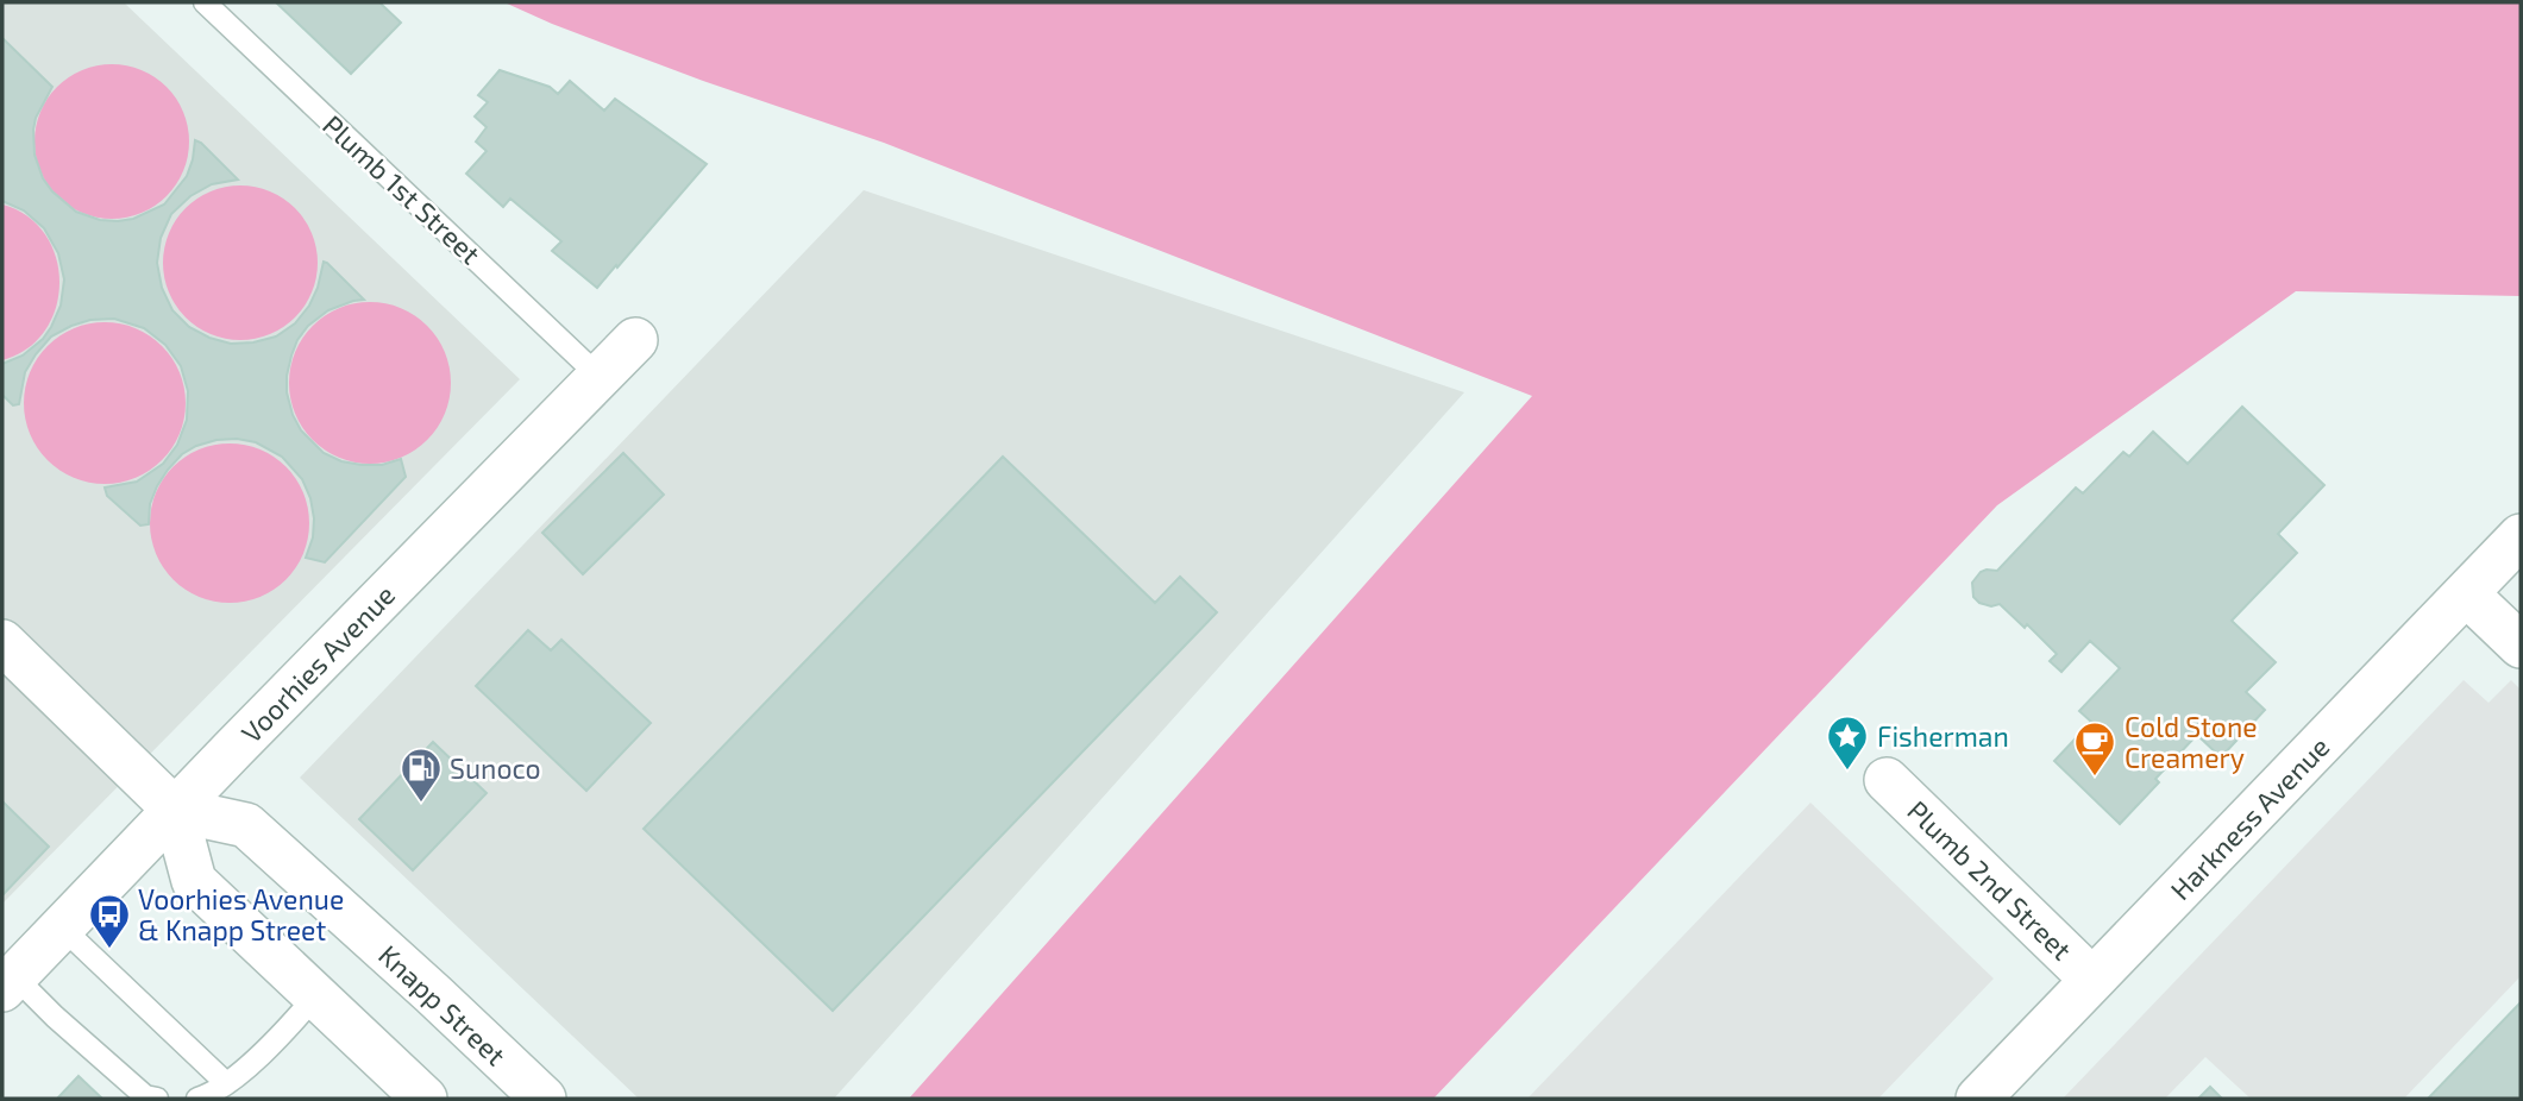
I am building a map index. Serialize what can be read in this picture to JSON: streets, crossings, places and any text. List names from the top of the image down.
{
  "streets": {
    "street": [
      "Voorhies Avenue",
      "Harkness Avenue",
      "Plumb 2nd Street",
      "Knapp Street"
    ],
    "lane": ["Plumb 1st Street"]
  },
  "crossings": [
    ["Plumb 1st Street", "Voorhies Avenue"],
    ["Voorhies Avenue", "Knapp Street"],
    ["Harkness Avenue", "Plumb 2nd Street"]
  ],
  "places": {
    "place": ["Fisherman"],
    "cafe": ["Cold Stone Creamery"],
    "fuel station": ["Sunoco"],
    "bus stop": ["Voorhies Avenue & Knapp Street"]
  }
}
